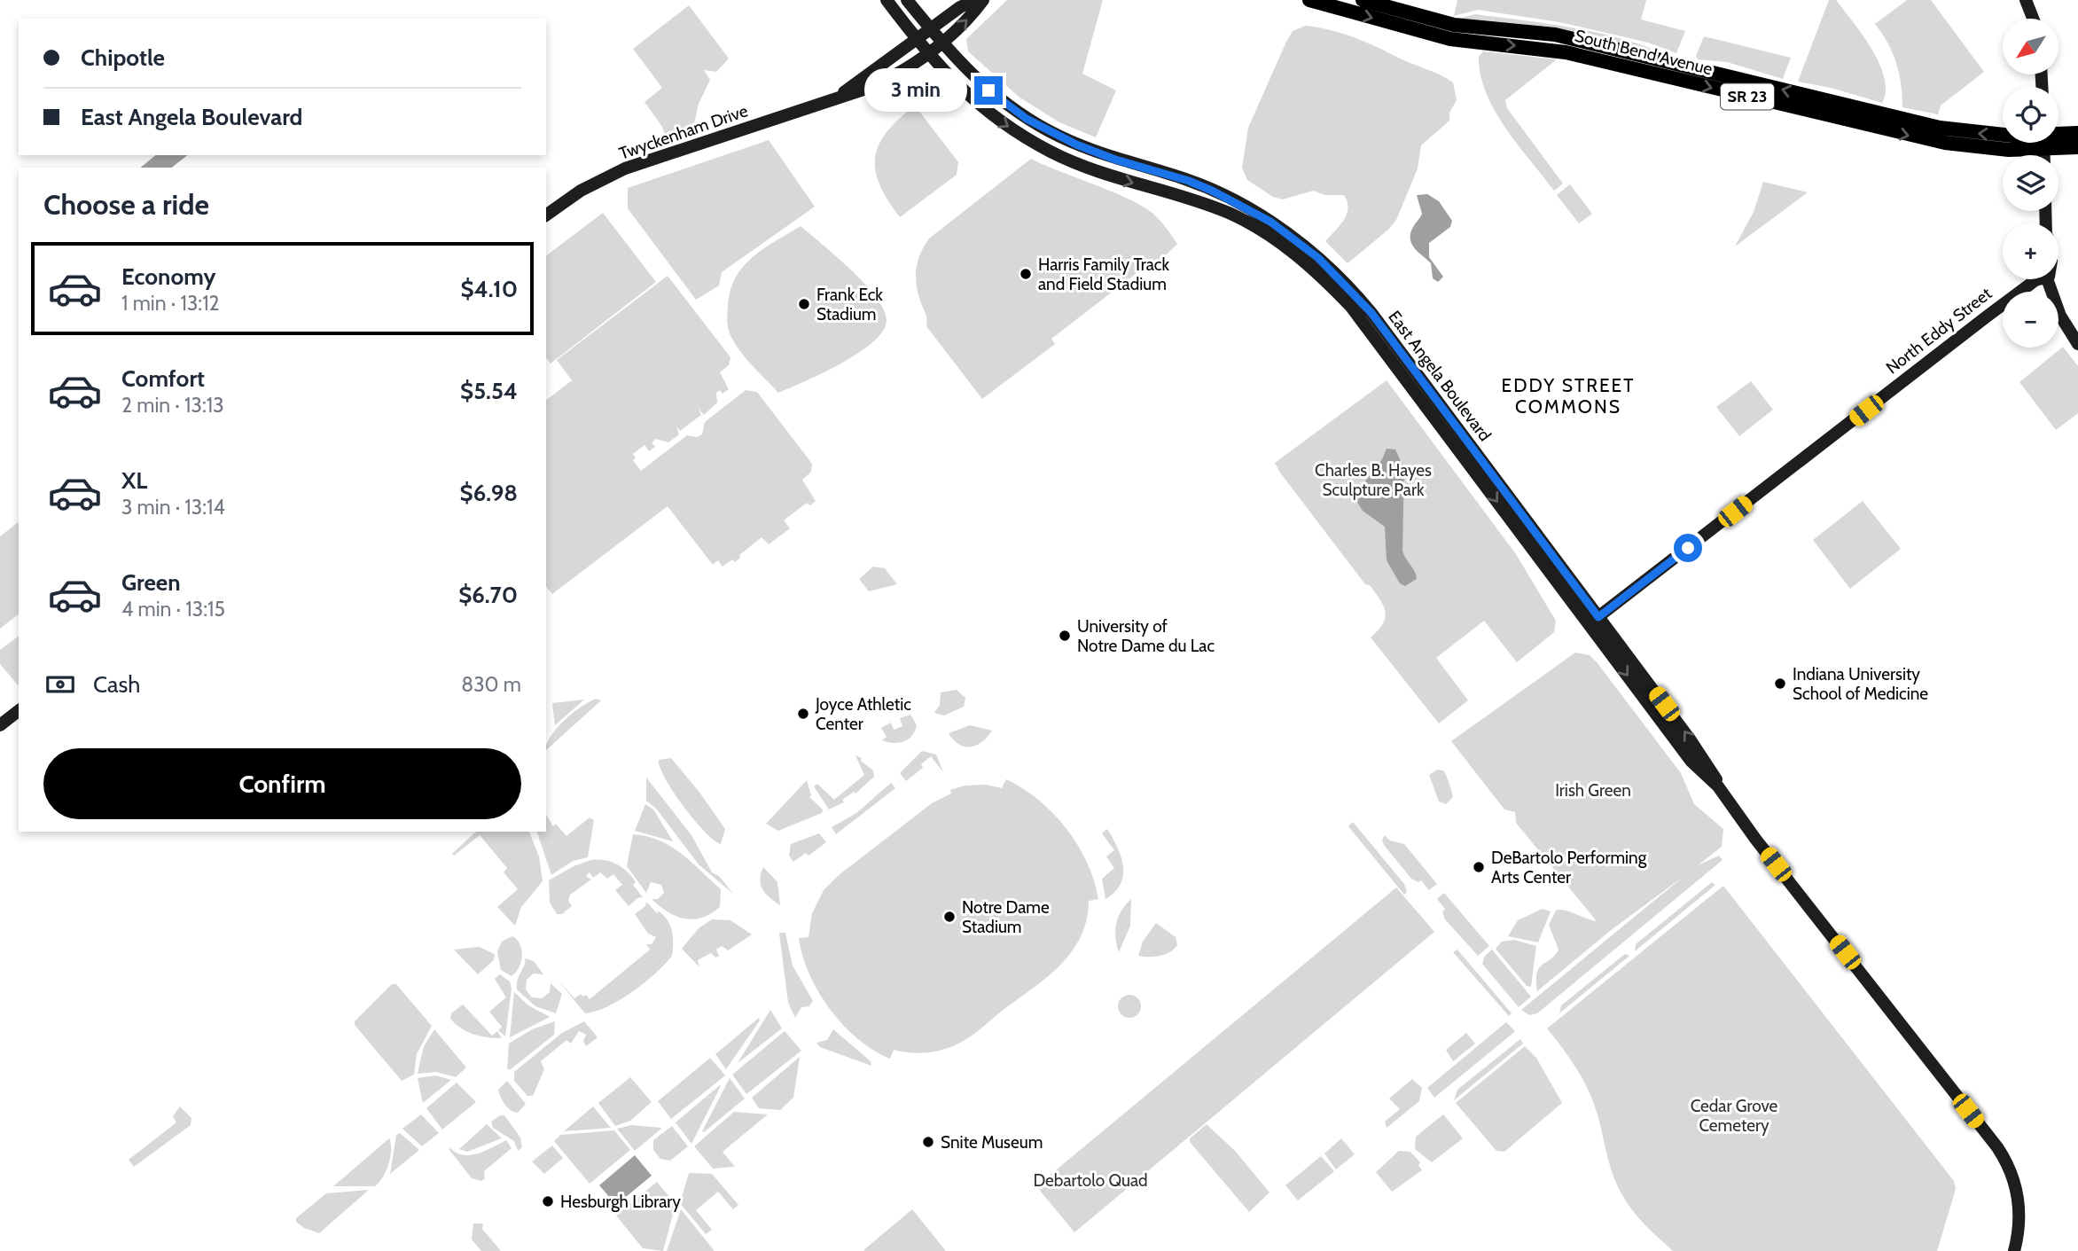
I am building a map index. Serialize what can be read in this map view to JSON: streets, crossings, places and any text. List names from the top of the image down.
{
  "streets": {
    "main road": [
      "South Bend Avenue",
      "SR 23",
      "Twyckenham Drive",
      "North Eddy Street",
      "East Angela Boulevard"
    ]
  },
  "crossings": [
    ["South Bend Avenue", "SR 23"],
    ["Twyckenham Drive", "East Angela Boulevard"],
    ["North Eddy Street", "East Angela Boulevard"]
  ],
  "districts": ["EDDY STREET COMMONS"],
  "parks": [
    "Charles B. Hayes Sculpture Park",
    "Irish Green",
    "Cedar Grove Cemetery",
    "Debartolo Quad"
  ],
  "places": [
    "Harris Family Track and Field Stadium",
    "Frank Eck Stadium",
    "University of Notre Dame du Lac",
    "Indiana University School of Medicine",
    "Joyce Athletic Center",
    "DeBartolo Performing Arts Center",
    "Notre Dame Stadium",
    "Snite Museum",
    "Hesburgh Library"
  ],
  "north": "bottom left",
  "page": {
    "map_buttons": ["+", "−"],
    "banner": ["Chipotle", "East Angela Boulevard"],
    "bubble": "3 min",
    "heading": "Choose a ride",
    "list": [
      {
        "name": "Economy",
        "note": "1 min · 13:12",
        "value": "$4.10"
      },
      {
        "name": "Comfort",
        "note": "2 min · 13:13",
        "value": "$5.54"
      },
      {
        "name": "XL",
        "note": "3 min · 13:14",
        "value": "$6.98"
      },
      {
        "name": "Green",
        "note": "4 min · 13:15",
        "value": "$6.70"
      }
    ],
    "pay": ["Cash", "830 m"],
    "buttons": "Confirm"
  }
}
